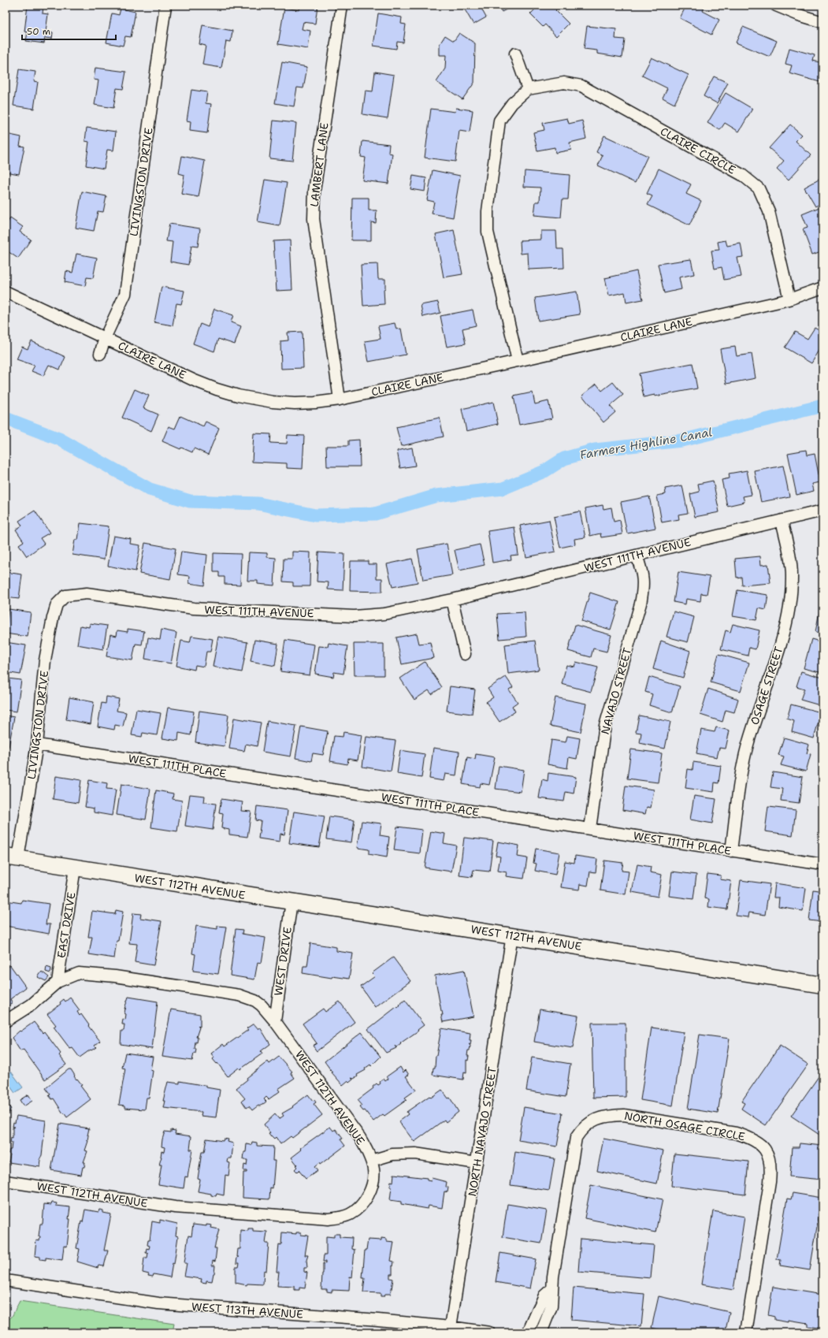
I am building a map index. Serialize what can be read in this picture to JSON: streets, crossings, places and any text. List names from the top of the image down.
{
  "streets": {
    "main road": ["WEST 112TH AVENUE"],
    "street": [
      "CLAIRE CIRCLE",
      "LAMBERT LANE",
      "LIVINGSTON DRIVE",
      "CLAIRE LANE",
      "WEST 111TH AVENUE",
      "OSAGE STREET",
      "NAVAJO STREET",
      "WEST 111TH PLACE",
      "EAST DRIVE",
      "WEST DRIVE",
      "NORTH OSAGE CIRCLE",
      "NORTH NAVAJO STREET",
      "WEST 113TH AVENUE"
    ]
  },
  "crossings": [
    ["CLAIRE CIRCLE", "CLAIRE LANE"],
    ["LAMBERT LANE", "CLAIRE LANE"],
    ["LIVINGSTON DRIVE", "CLAIRE LANE"],
    ["LIVINGSTON DRIVE", "WEST 111TH AVENUE"],
    ["LIVINGSTON DRIVE", "WEST 111TH PLACE"],
    ["LIVINGSTON DRIVE", "WEST 112TH AVENUE"],
    ["WEST 111TH AVENUE", "OSAGE STREET"],
    ["WEST 111TH AVENUE", "NAVAJO STREET"],
    ["OSAGE STREET", "WEST 111TH PLACE"],
    ["NAVAJO STREET", "WEST 111TH PLACE"],
    ["WEST 112TH AVENUE", "EAST DRIVE"],
    ["WEST 112TH AVENUE", "WEST DRIVE"],
    ["WEST 112TH AVENUE", "NORTH NAVAJO STREET"],
    ["NORTH NAVAJO STREET", "WEST 113TH AVENUE"]
  ],
  "water": ["Farmers Highline Canal"],
  "scale_bar": "50 m"
}
